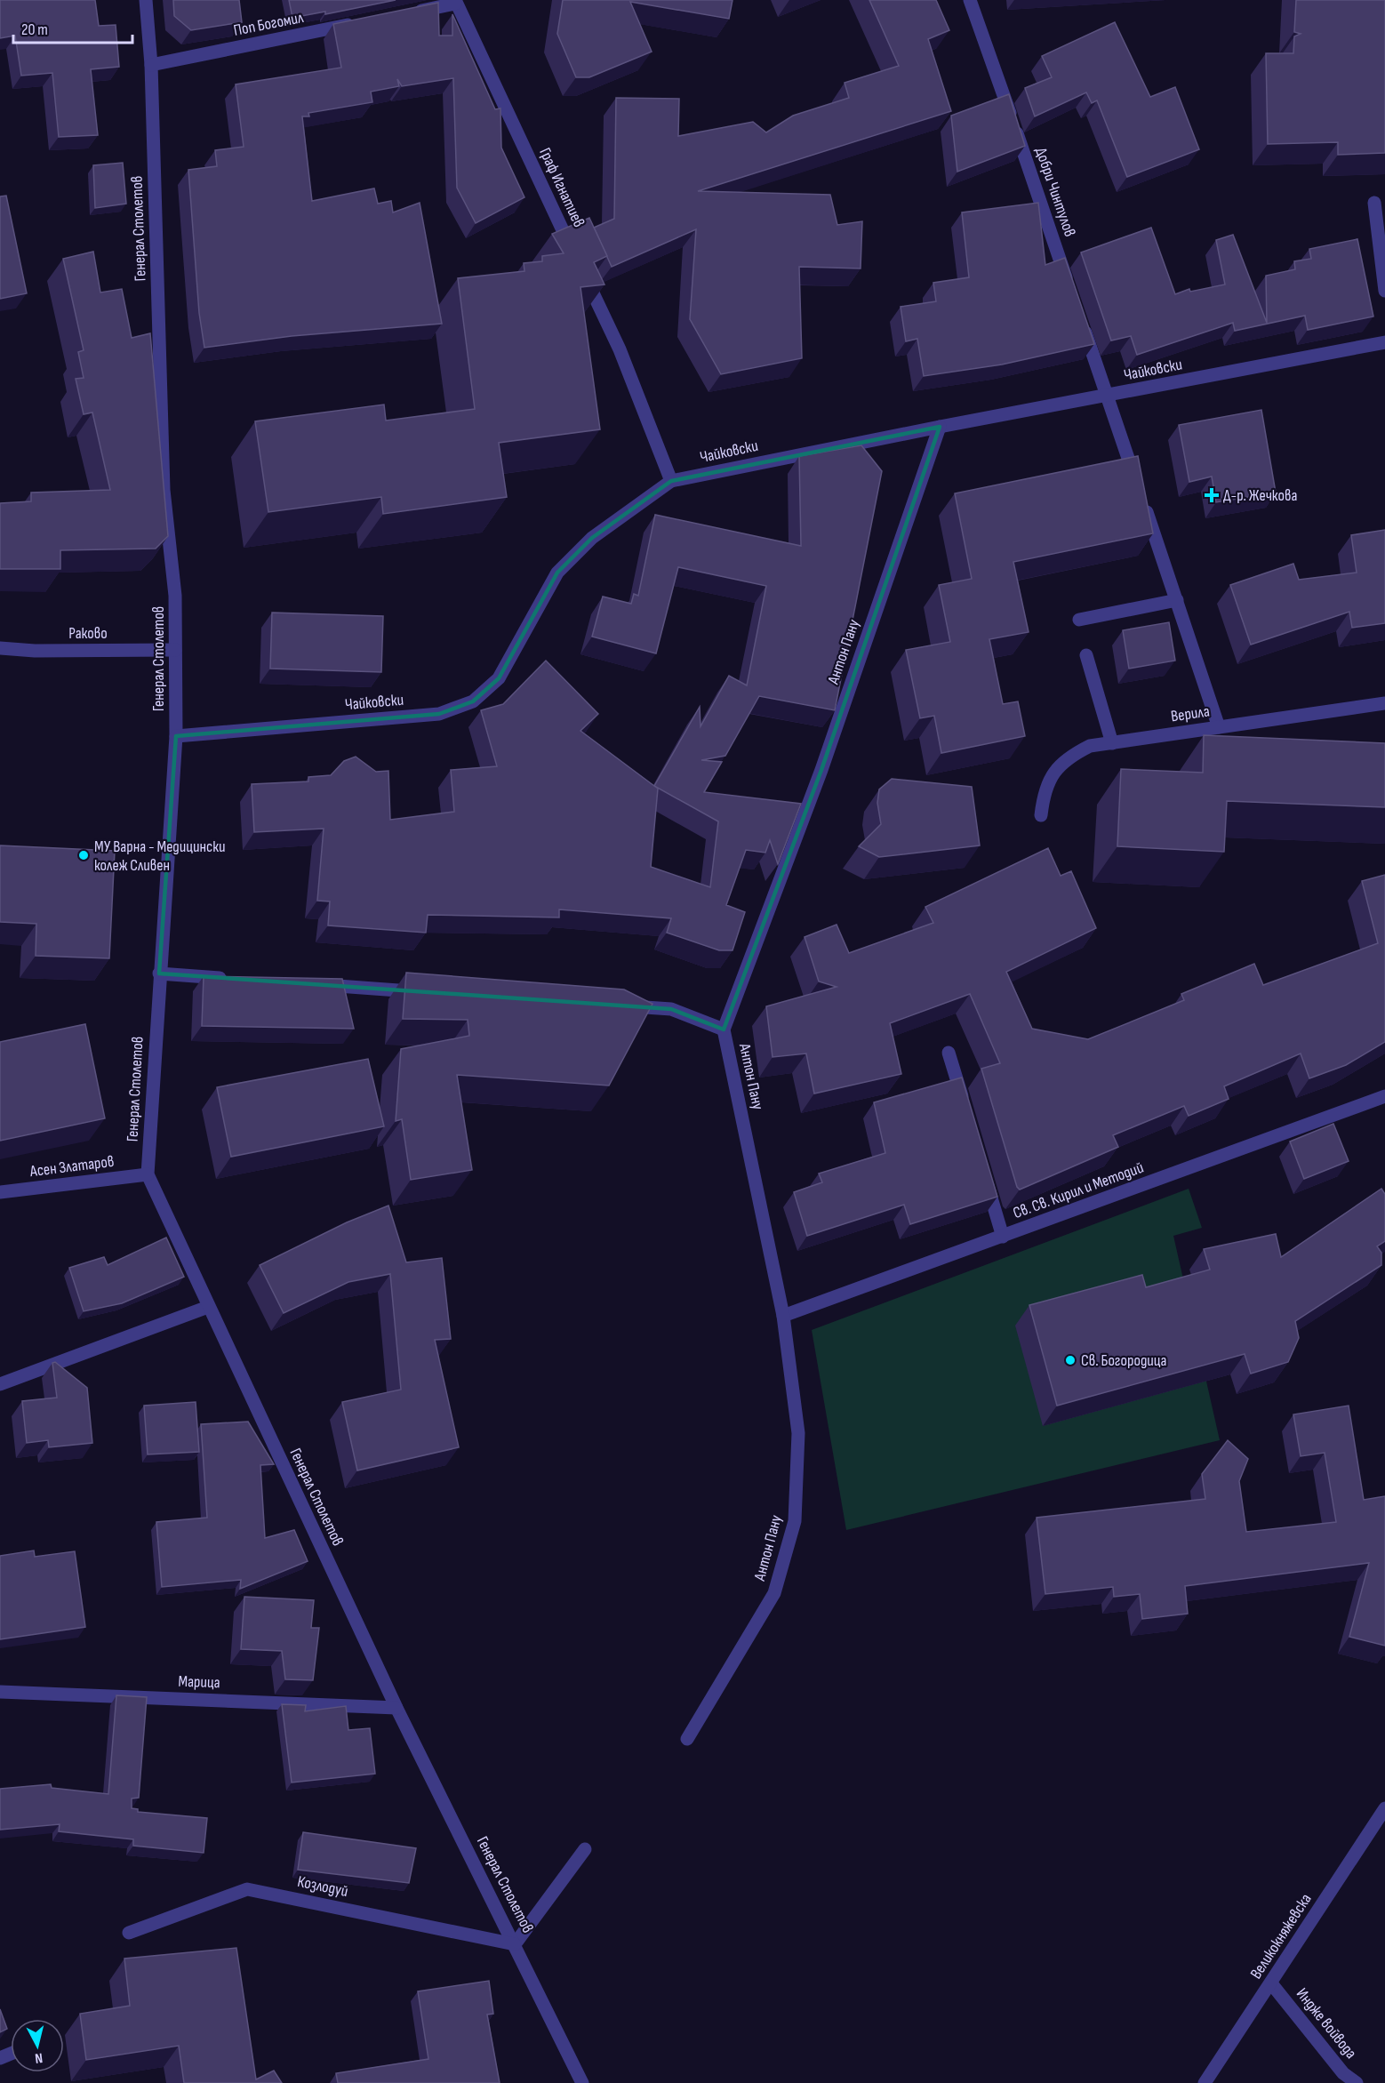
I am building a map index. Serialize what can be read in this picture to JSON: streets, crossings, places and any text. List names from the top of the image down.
{
  "streets": {
    "street": [
      "Поп Богомил",
      "Граф Игнатиев",
      "Добри Чинтулов",
      "Генерал Столетов",
      "Чайковски",
      "Раково",
      "Антон Пану",
      "Верила",
      "Асен Златаров",
      "Св. Св. Кирил и Методий",
      "Марица",
      "Козлодуй",
      "Великокняжевска",
      "Индже войвода"
    ]
  },
  "crossings": [
    ["Поп Богомил", "Генерал Столетов"],
    ["Генерал Столетов", "Чайковски"],
    ["Генерал Столетов", "Раково"],
    ["Генерал Столетов", "Асен Златаров"],
    ["Генерал Столетов", "Марица"],
    ["Генерал Столетов", "Козлодуй"],
    ["Чайковски", "Антон Пану"],
    ["Антон Пану", "Св. Св. Кирил и Методий"],
    ["Великокняжевска", "Индже войвода"]
  ],
  "places": {
    "health": ["Д-р. Жечкова"],
    "other": ["МУ Варна - Медицински колеж Сливен", "Св. Богородица"]
  },
  "scale_bar": "20 m",
  "north": "bottom"
}
